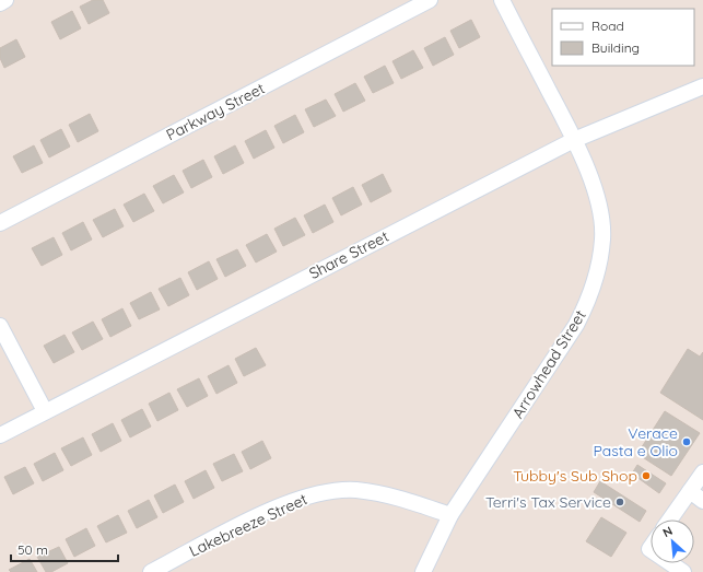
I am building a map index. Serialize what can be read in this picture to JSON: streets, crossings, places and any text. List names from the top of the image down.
{
  "streets": {
    "street": [
      "Parkway Street",
      "Share Street",
      "Arrowhead Street",
      "Lakebreeze Street"
    ]
  },
  "crossings": [
    ["Share Street", "Arrowhead Street"],
    ["Arrowhead Street", "Lakebreeze Street"]
  ],
  "places": ["Verace Pasta e Olio", "Tubby's Sub Shop", "Terri's Tax Service"],
  "legend": ["Road", "Building"],
  "scale_bar": "50 m",
  "north": "top left"
}
